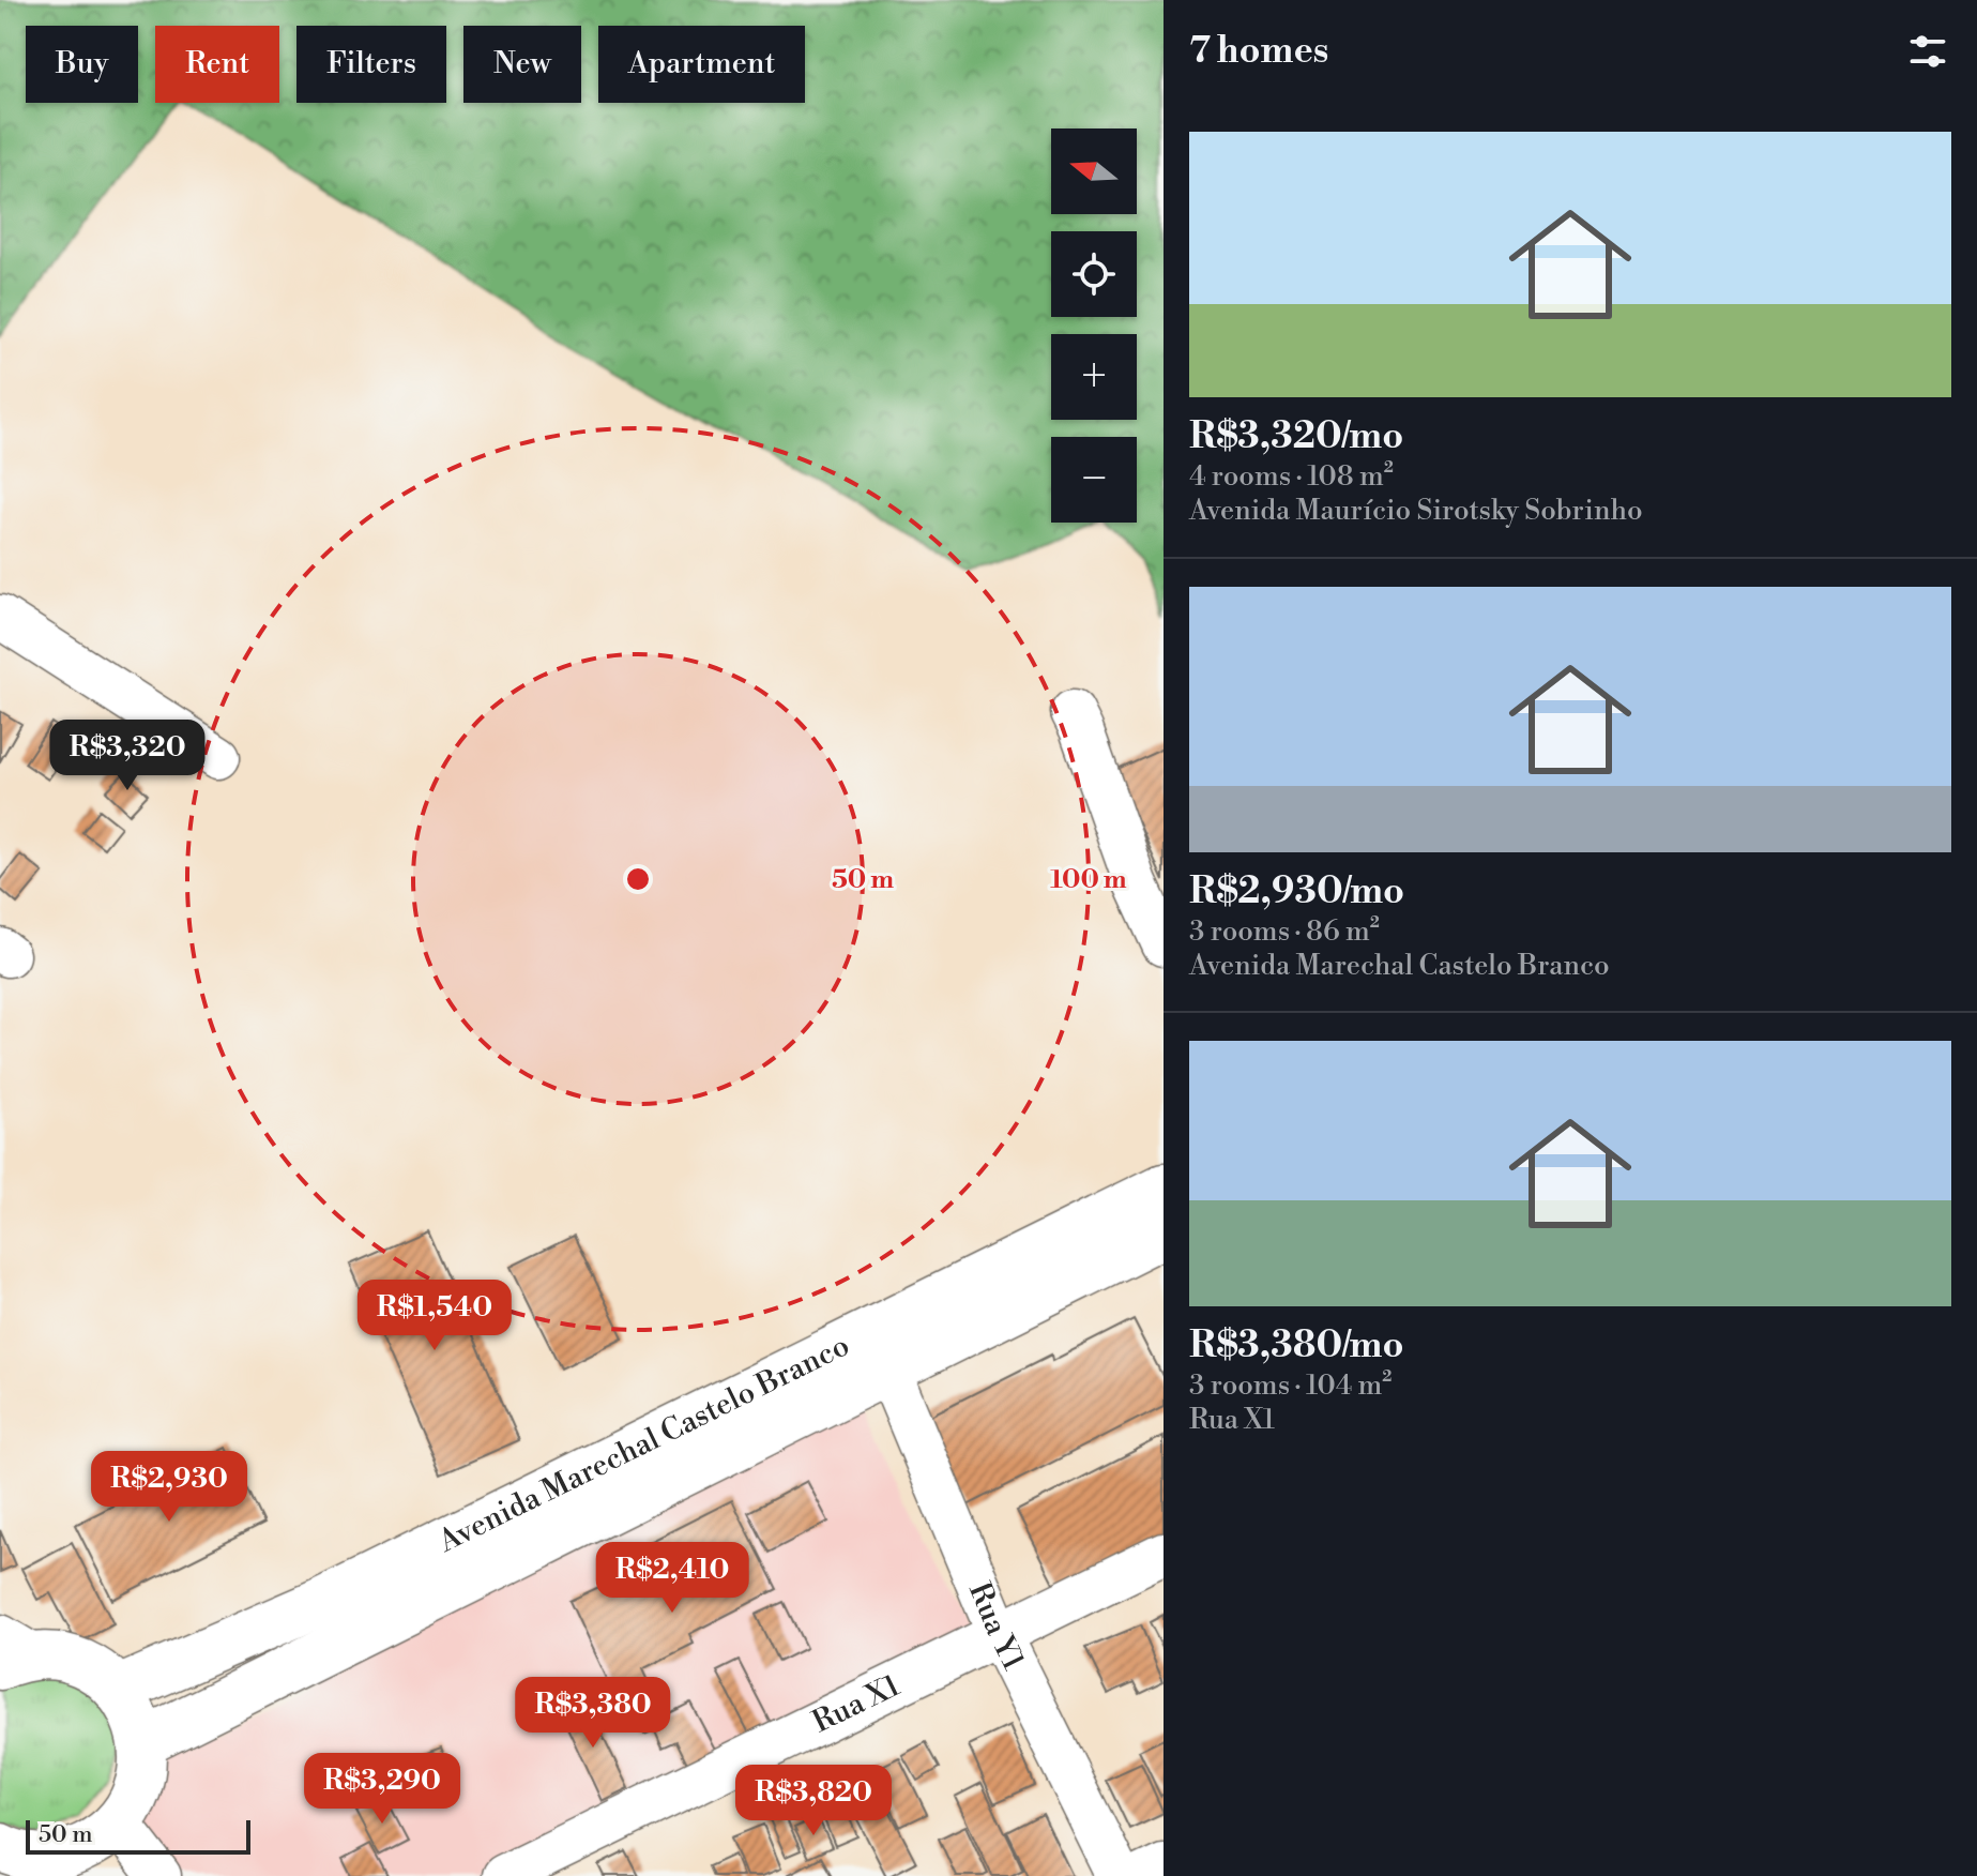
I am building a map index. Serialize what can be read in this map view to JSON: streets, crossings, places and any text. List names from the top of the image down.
{
  "streets": {
    "main road": ["Avenida Marechal Castelo Branco"],
    "street": ["Rua Y1", "Rua X1"]
  },
  "crossings": [
    ["Avenida Marechal Castelo Branco", "Rua Y1"],
    ["Rua Y1", "Rua X1"]
  ],
  "scale_bar": "50 m",
  "north": "left",
  "page": {
    "heading": "7 homes",
    "chip": [
      "Buy",
      "Rent",
      "Filters",
      "New",
      "Apartment"
    ],
    "list": [
      {
        "name": "R$3,320/mo",
        "note": "4 rooms · 108 m² · Avenida Maurício Sirotsky Sobrinho"
      },
      {
        "name": "R$2,930/mo",
        "note": "3 rooms · 86 m² · Avenida Marechal Castelo Branco"
      },
      {
        "name": "R$3,380/mo",
        "note": "3 rooms · 104 m² · Rua X1"
      }
    ],
    "map_buttons": ["+", "−"],
    "price": [
      "R$3,320",
      "R$1,540",
      "R$2,930",
      "R$2,410",
      "R$3,380",
      "R$3,290",
      "R$3,820"
    ],
    "scale": "50 m"
  },
  "rings": ["50 m", "100 m"]
}
